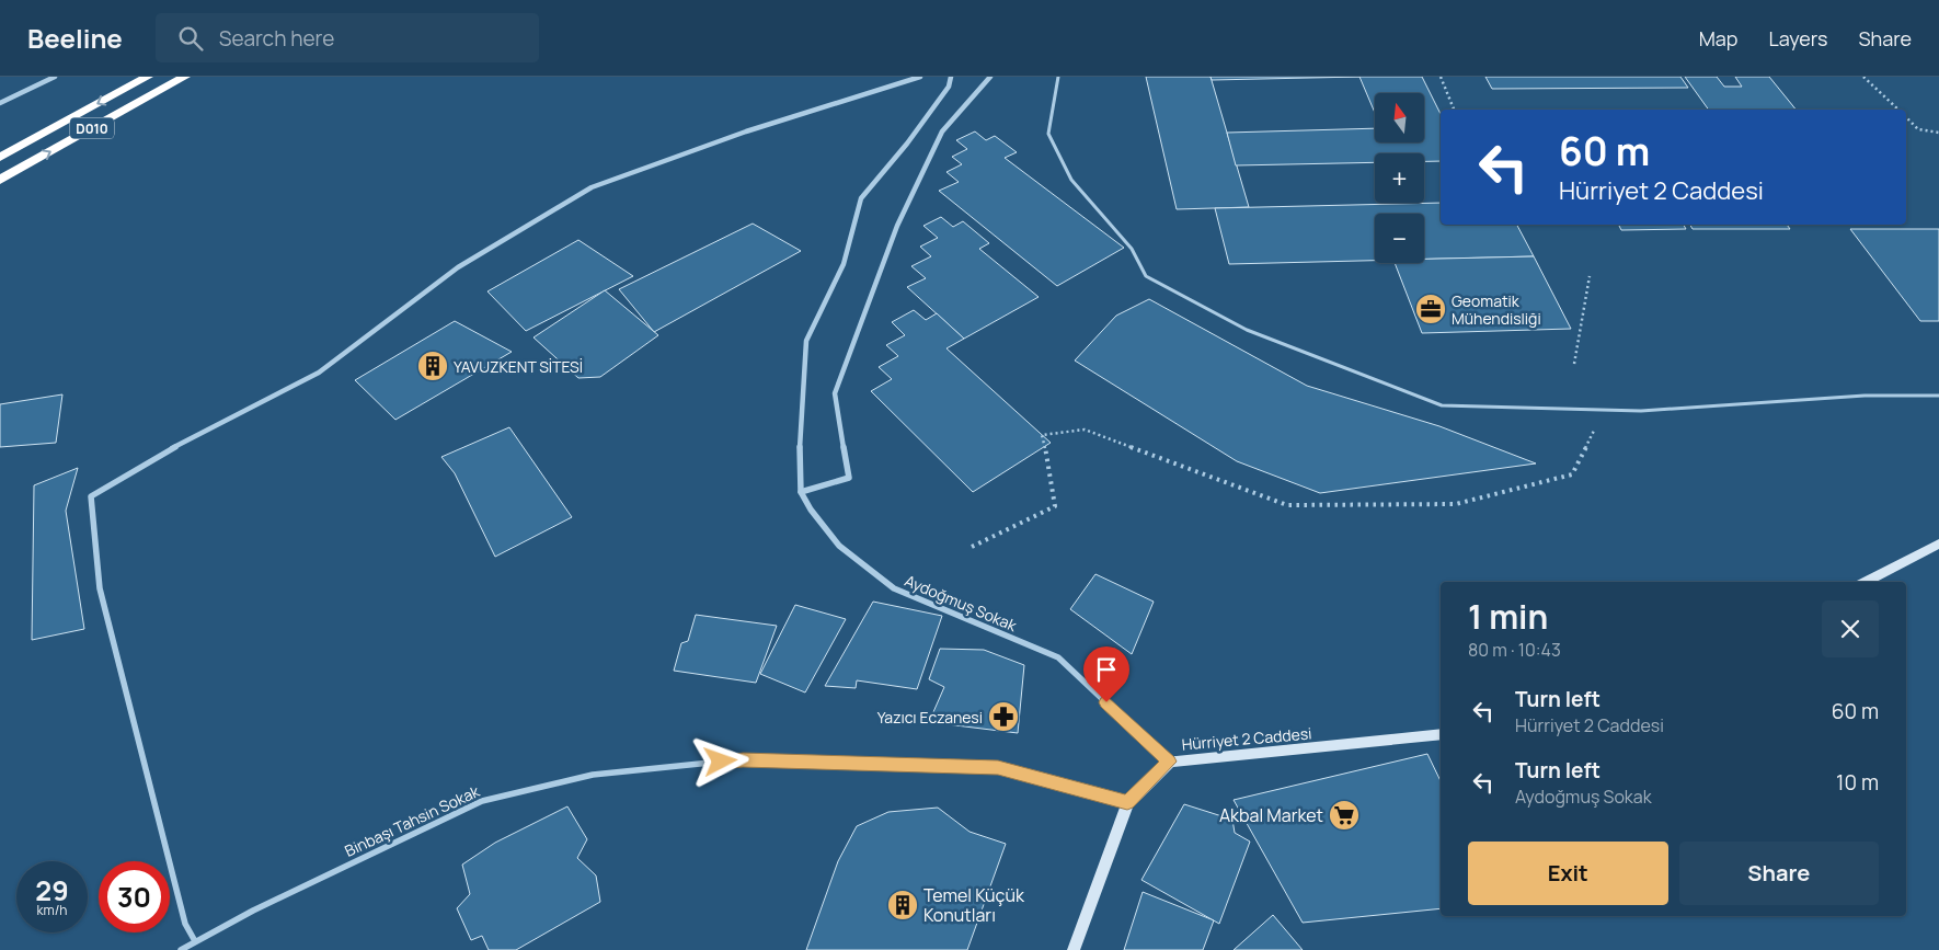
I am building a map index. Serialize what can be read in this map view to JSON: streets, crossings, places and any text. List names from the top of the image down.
{
  "streets": {
    "highway": ["D010"],
    "street": ["Aydoğmuş Sokak", "Hürriyet 2 Caddesi", "Binbaşı Tahsin Sokak"]
  },
  "crossings": [
    ["Aydoğmuş Sokak", "Hürriyet 2 Caddesi"],
    ["Hürriyet 2 Caddesi", "Binbaşı Tahsin Sokak"]
  ],
  "places": {
    "office": ["Geomatik Mühendisliği"],
    "building": ["YAVUZKENT SİTESİ", "Temel Küçük Konutları"],
    "pharmacy": ["Yazıcı Eczanesi"],
    "supermarket": ["Akbal Market"]
  },
  "north": "top",
  "page": {
    "header": "Beeline",
    "search": "Search here",
    "nav": ["Map", "Layers", "Share"],
    "map_buttons": ["+", "−"],
    "turn": ["60 m", "Hürriyet 2 Caddesi"],
    "heading": ["1 min", "80 m · 10:43"],
    "list": [
      {
        "name": "Turn left",
        "note": "Hürriyet 2 Caddesi",
        "value": "60 m"
      },
      {
        "name": "Turn left",
        "note": "Aydoğmuş Sokak",
        "value": "10 m"
      }
    ],
    "buttons": ["Exit", "Share"],
    "speed": "29 km/h",
    "limit": "30"
  }
}
